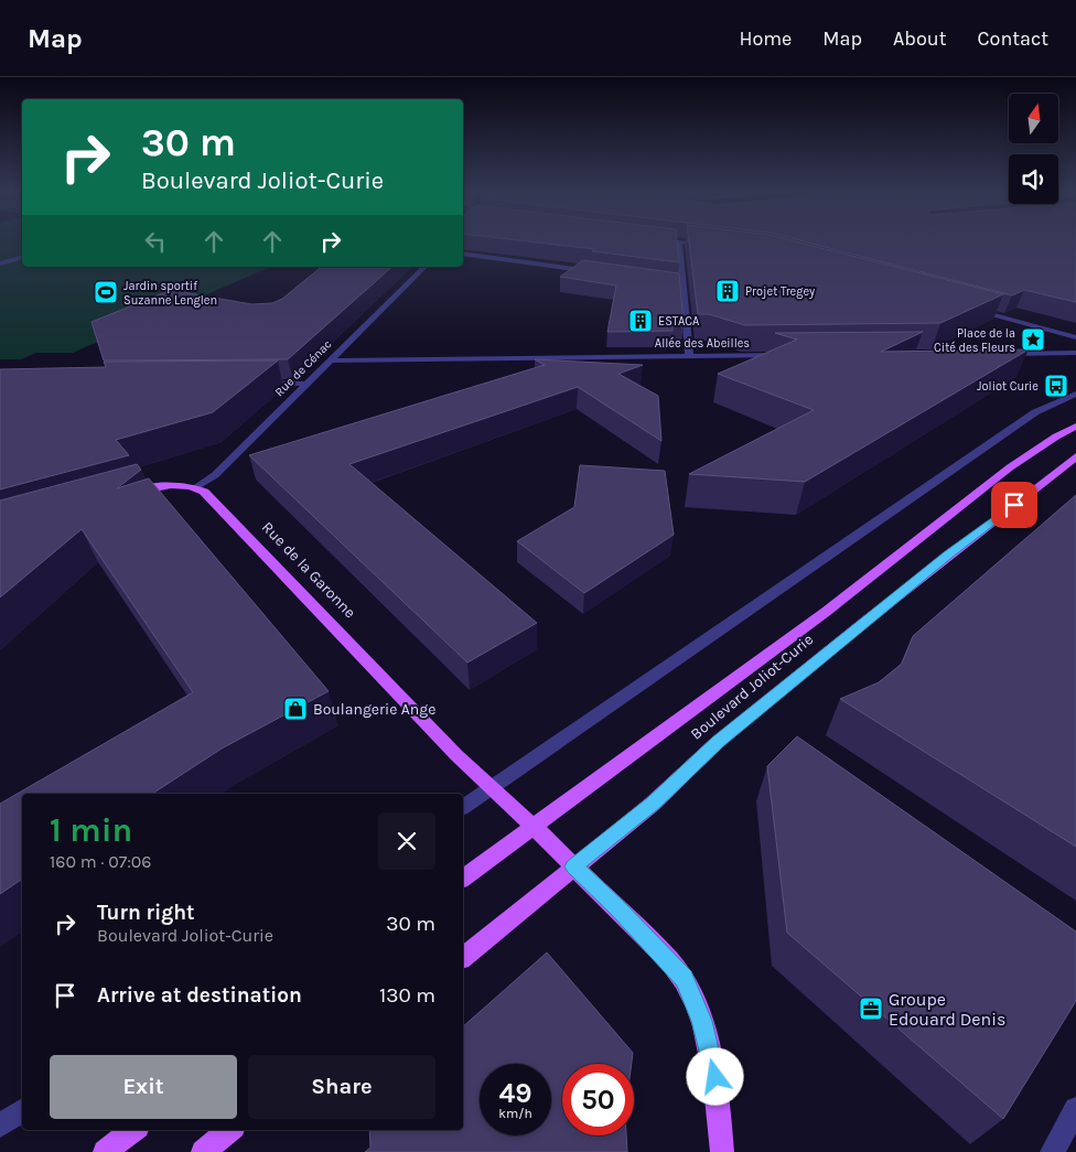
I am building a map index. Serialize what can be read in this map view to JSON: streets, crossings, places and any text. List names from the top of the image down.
{
  "streets": {
    "main road": ["Rue de la Garonne", "Boulevard Joliot-Curie"],
    "street": ["Allée des Abeilles", "Rue de Cénac"]
  },
  "crossings": [
    ["Allée des Abeilles", "Rue de Cénac"],
    ["Rue de Cénac", "Rue de la Garonne"],
    ["Rue de la Garonne", "Boulevard Joliot-Curie"]
  ],
  "places": {
    "building": ["Projet Tregey", "ESTACA"],
    "sports": ["Jardin sportif Suzanne Lenglen"],
    "place": ["Place de la Cité des Fleurs"],
    "bus stop": ["Joliot Curie"],
    "shop": ["Boulangerie Ange"],
    "office": ["Groupe Edouard Denis"]
  },
  "north": "top",
  "page": {
    "header": "Map",
    "nav": [
      "Home",
      "Map",
      "About",
      "Contact"
    ],
    "turn": ["30 m", "Boulevard Joliot-Curie"],
    "heading": ["1 min", "160 m · 07:06"],
    "list": [
      {
        "name": "Turn right",
        "note": "Boulevard Joliot-Curie",
        "value": "30 m"
      },
      {
        "name": "Arrive at destination",
        "value": "130 m"
      }
    ],
    "buttons": ["Exit", "Share"],
    "speed": "49 km/h",
    "limit": "50"
  }
}
